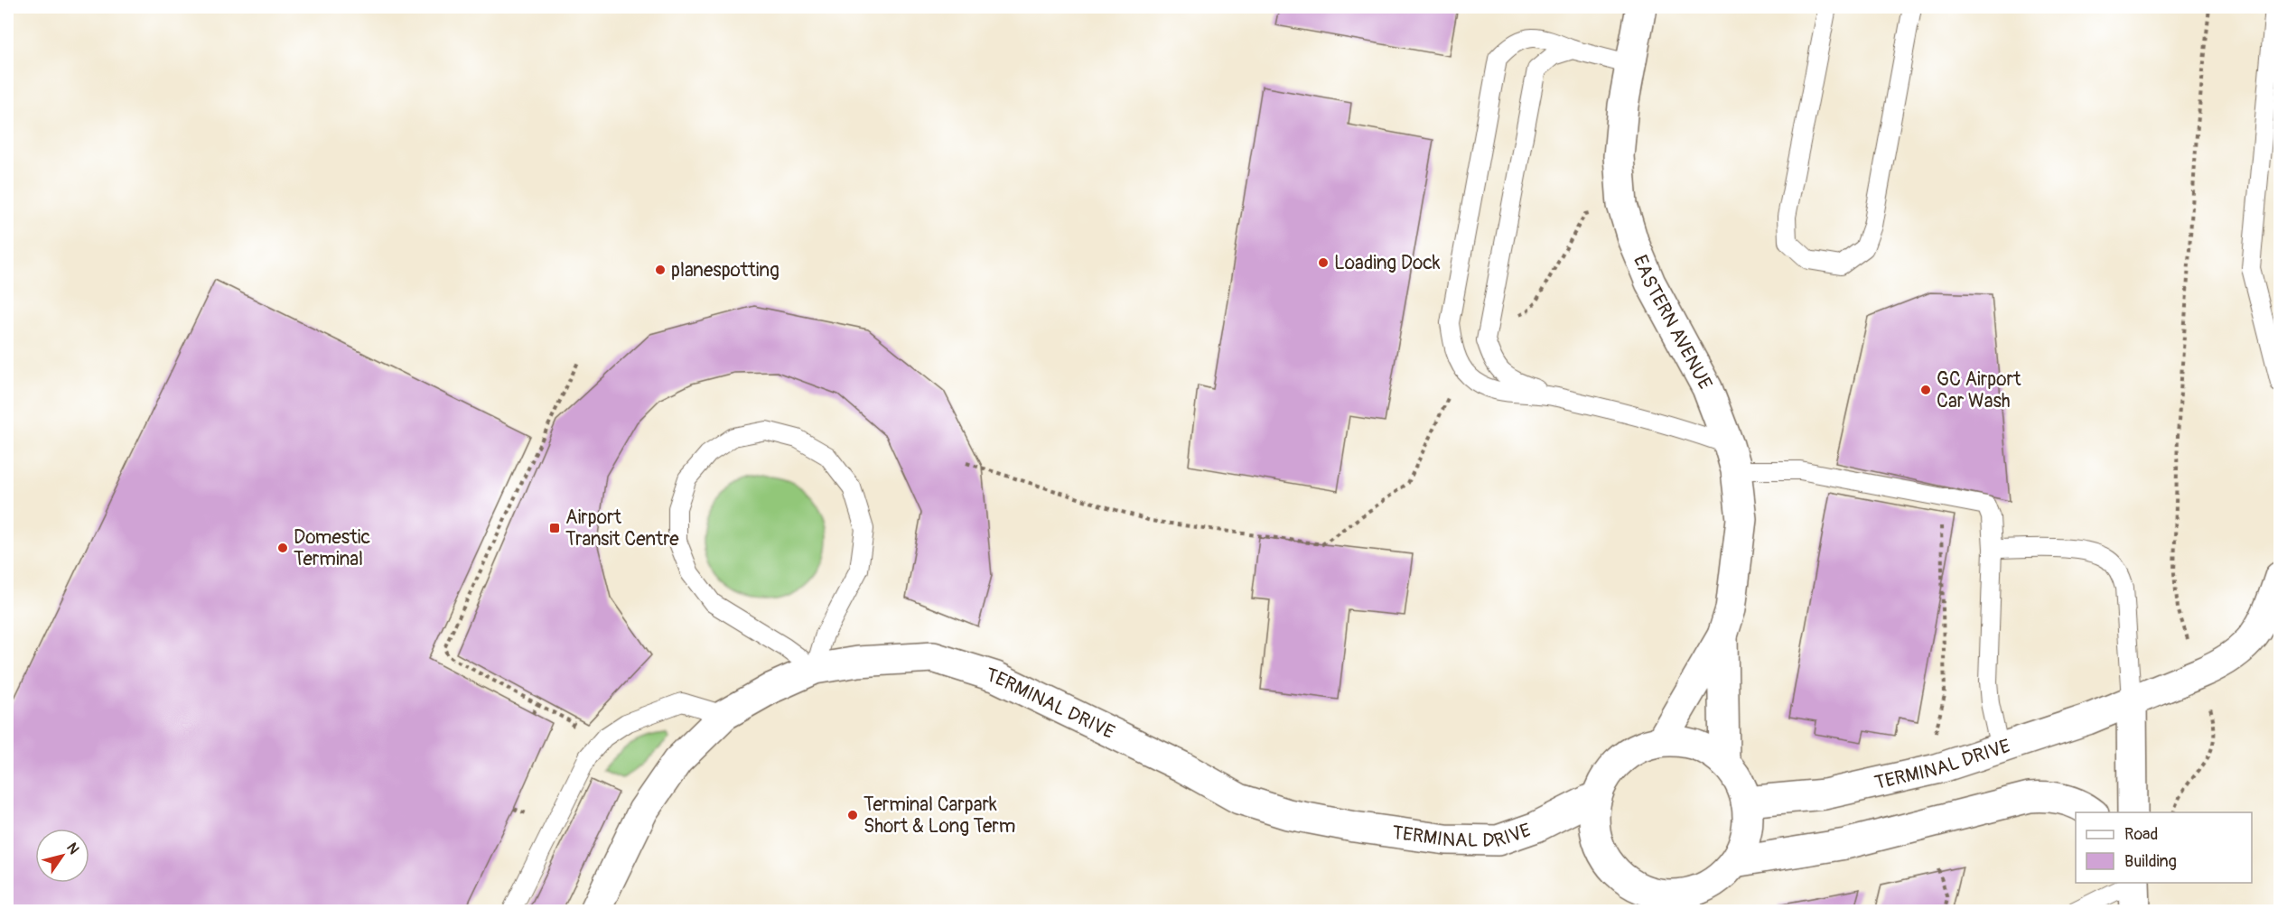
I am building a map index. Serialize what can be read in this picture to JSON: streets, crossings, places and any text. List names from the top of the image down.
{
  "streets": {
    "street": ["EASTERN AVENUE", "TERMINAL DRIVE"]
  },
  "crossings": [
    ["EASTERN AVENUE", "TERMINAL DRIVE"]
  ],
  "places": {
    "other": [
      "Loading Dock",
      "planespotting",
      "GC Airport Car Wash",
      "Domestic Terminal",
      "Terminal Carpark Short & Long Term"
    ],
    "transit": ["Airport Transit Centre"]
  },
  "legend": ["Road", "Building"],
  "north": "top right"
}
